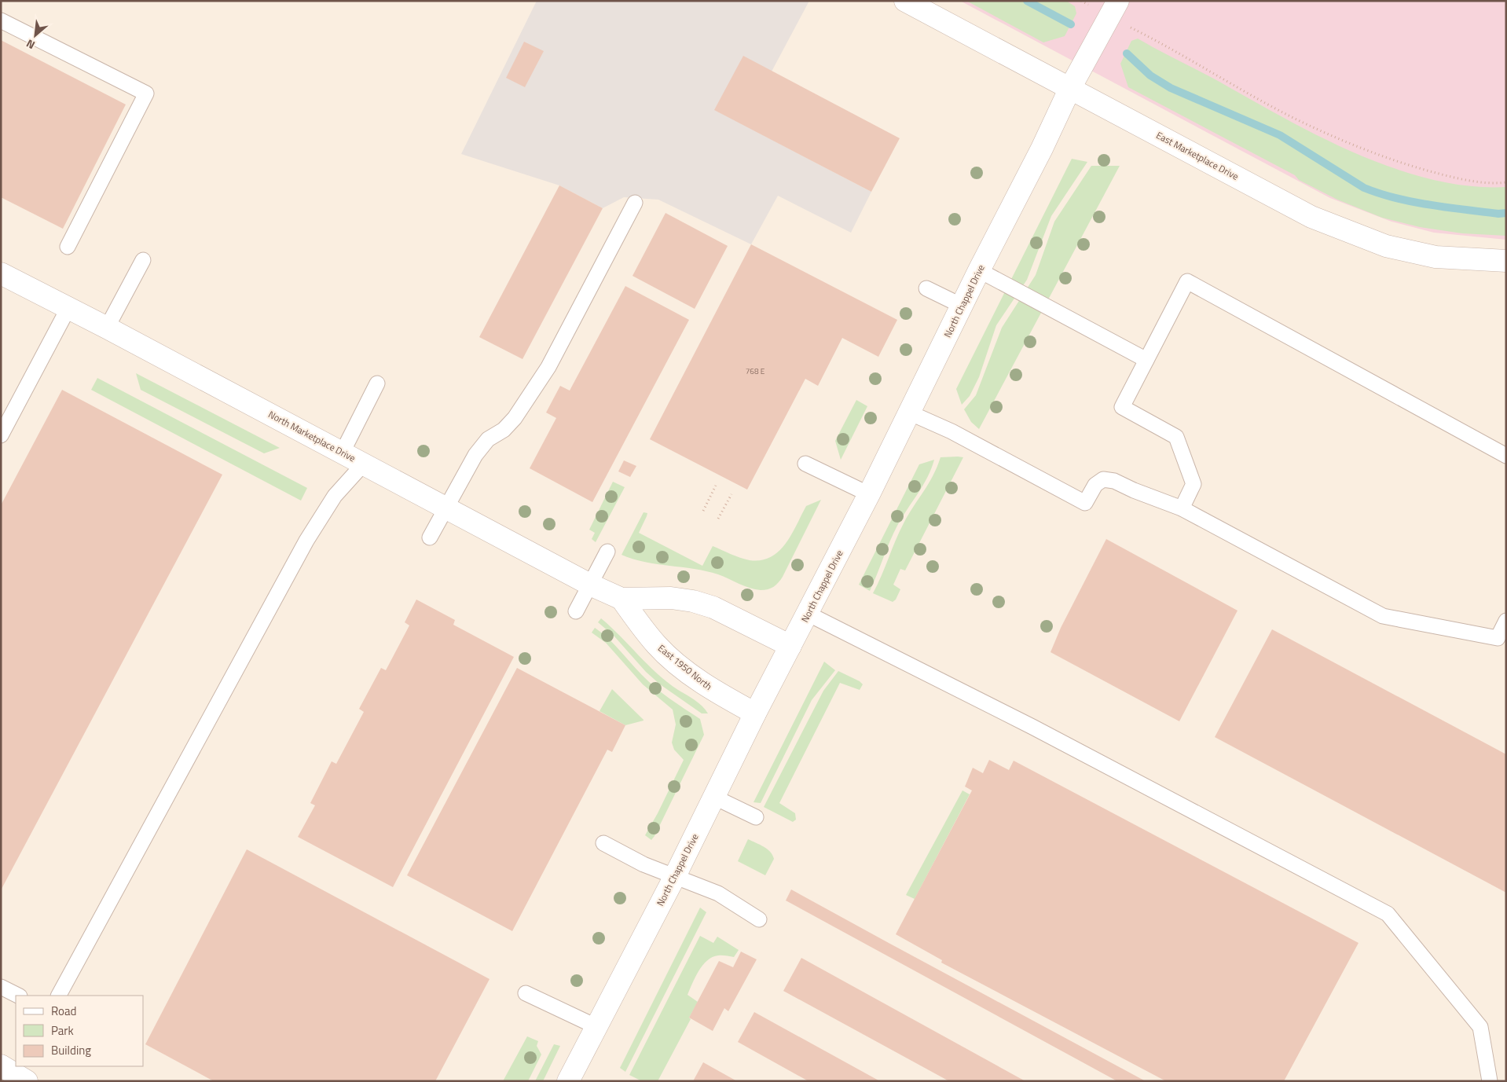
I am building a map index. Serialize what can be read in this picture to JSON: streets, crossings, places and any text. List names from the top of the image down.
{
  "streets": {
    "street": [
      "East Marketplace Drive",
      "North Chappel Drive",
      "North Marketplace Drive",
      "East 1950 North"
    ]
  },
  "crossings": [
    ["East Marketplace Drive", "North Chappel Drive"],
    ["North Chappel Drive", "East 1950 North"],
    ["North Marketplace Drive", "East 1950 North"]
  ],
  "house_numbers": ["768 E"],
  "legend": ["Road", "Park", "Building"],
  "north": "bottom left"
}
